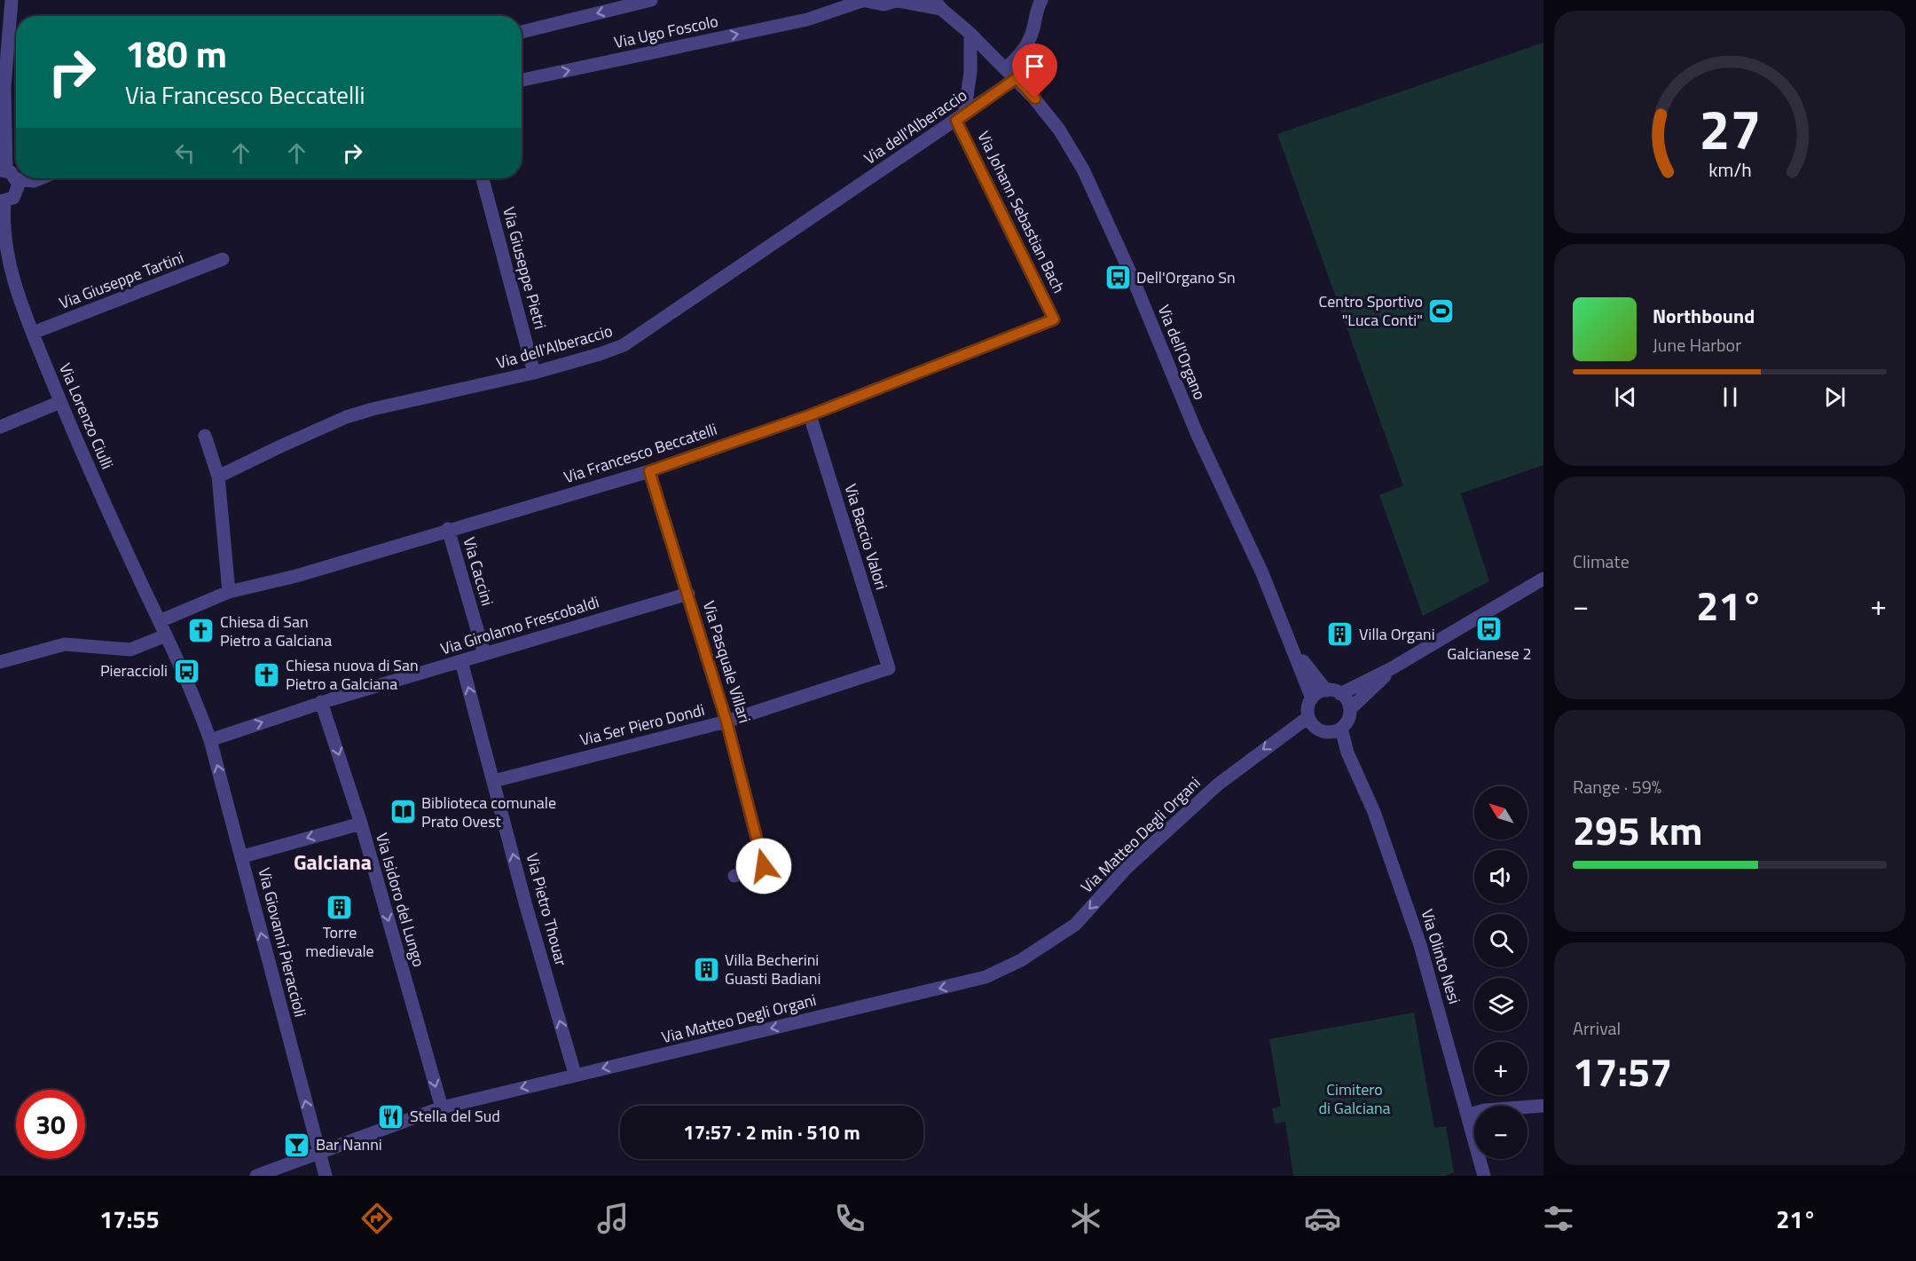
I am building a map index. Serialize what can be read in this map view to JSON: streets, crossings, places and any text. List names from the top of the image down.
{
  "streets": {
    "street": [
      "Via Ugo Foscolo",
      "Via dell'Alberaccio",
      "Via Johann Sebastian Bach",
      "Via Giuseppe Pietri",
      "Via Giuseppe Tartini",
      "Via dell'Organo",
      "Via Lorenzo Ciulli",
      "Via Francesco Beccatelli",
      "Via Baccio Valori",
      "Via Caccini",
      "Via Girolamo Frescobaldi",
      "Via Pasquale Villari",
      "Via Ser Piero Dondi",
      "Via Matteo Degli Organi",
      "Via Isidoro del Lungo",
      "Via Pietro Thouar",
      "Via Giovanni Pieraccioli",
      "Via Olinto Nesi"
    ]
  },
  "crossings": [
    ["Via Ugo Foscolo", "Via dell'Alberaccio"],
    ["Via Ugo Foscolo", "Via dell'Organo"],
    ["Via dell'Alberaccio", "Via Johann Sebastian Bach"],
    ["Via dell'Alberaccio", "Via Giuseppe Pietri"],
    ["Via dell'Alberaccio", "Via dell'Organo"],
    ["Via Johann Sebastian Bach", "Via Francesco Beccatelli"],
    ["Via Giuseppe Tartini", "Via Lorenzo Ciulli"],
    ["Via dell'Organo", "Via Matteo Degli Organi"],
    ["Via dell'Organo", "Via Olinto Nesi"],
    ["Via Lorenzo Ciulli", "Via Francesco Beccatelli"],
    ["Via Lorenzo Ciulli", "Via Giovanni Pieraccioli"],
    ["Via Francesco Beccatelli", "Via Baccio Valori"],
    ["Via Francesco Beccatelli", "Via Caccini"],
    ["Via Francesco Beccatelli", "Via Pasquale Villari"],
    ["Via Baccio Valori", "Via Ser Piero Dondi"],
    ["Via Caccini", "Via Girolamo Frescobaldi"],
    ["Via Girolamo Frescobaldi", "Via Pasquale Villari"],
    ["Via Girolamo Frescobaldi", "Via Isidoro del Lungo"],
    ["Via Girolamo Frescobaldi", "Via Pietro Thouar"],
    ["Via Girolamo Frescobaldi", "Via Giovanni Pieraccioli"],
    ["Via Pasquale Villari", "Via Ser Piero Dondi"],
    ["Via Ser Piero Dondi", "Via Pietro Thouar"],
    ["Via Matteo Degli Organi", "Via Isidoro del Lungo"],
    ["Via Matteo Degli Organi", "Via Pietro Thouar"],
    ["Via Matteo Degli Organi", "Via Giovanni Pieraccioli"],
    ["Via Matteo Degli Organi", "Via Olinto Nesi"]
  ],
  "one_way": [
    "Via Matteo Degli Organi",
    "Via Isidoro del Lungo",
    "Via Pietro Thouar",
    "Via Giovanni Pieraccioli"
  ],
  "districts": ["Galciana"],
  "parks": ["Cimitero di Galciana"],
  "places": {
    "bus stop": ["Dell'Organo Sn", "Galcianese 2", "Pieraccioli"],
    "sports": ["Centro Sportivo \"Luca Conti\""],
    "church": ["Chiesa di San Pietro a Galciana", "Chiesa nuova di San Pietro a Galciana"],
    "building": ["Villa Organi", "Torre medievale", "Villa Becherini Guasti Badiani"],
    "library": ["Biblioteca comunale Prato Ovest"],
    "restaurant": ["Stella del Sud"],
    "bar": ["Bar Nanni"]
  },
  "north": "top left",
  "page": {
    "turn": ["180 m", "Via Francesco Beccatelli"],
    "song": ["Northbound", "June Harbor"],
    "tile": [
      "Climate",
      ["Range · 59%", "295 km"],
      ["Arrival", "17:57"]
    ],
    "heat": ["−", "21°", "+"],
    "map_buttons": ["+", "−"],
    "limit": "30",
    "trip": "17:57 · 2 min · 510 m",
    "tabs": ["17:55", "21°"],
    "gauge": ["27", "km/h"]
  }
}
